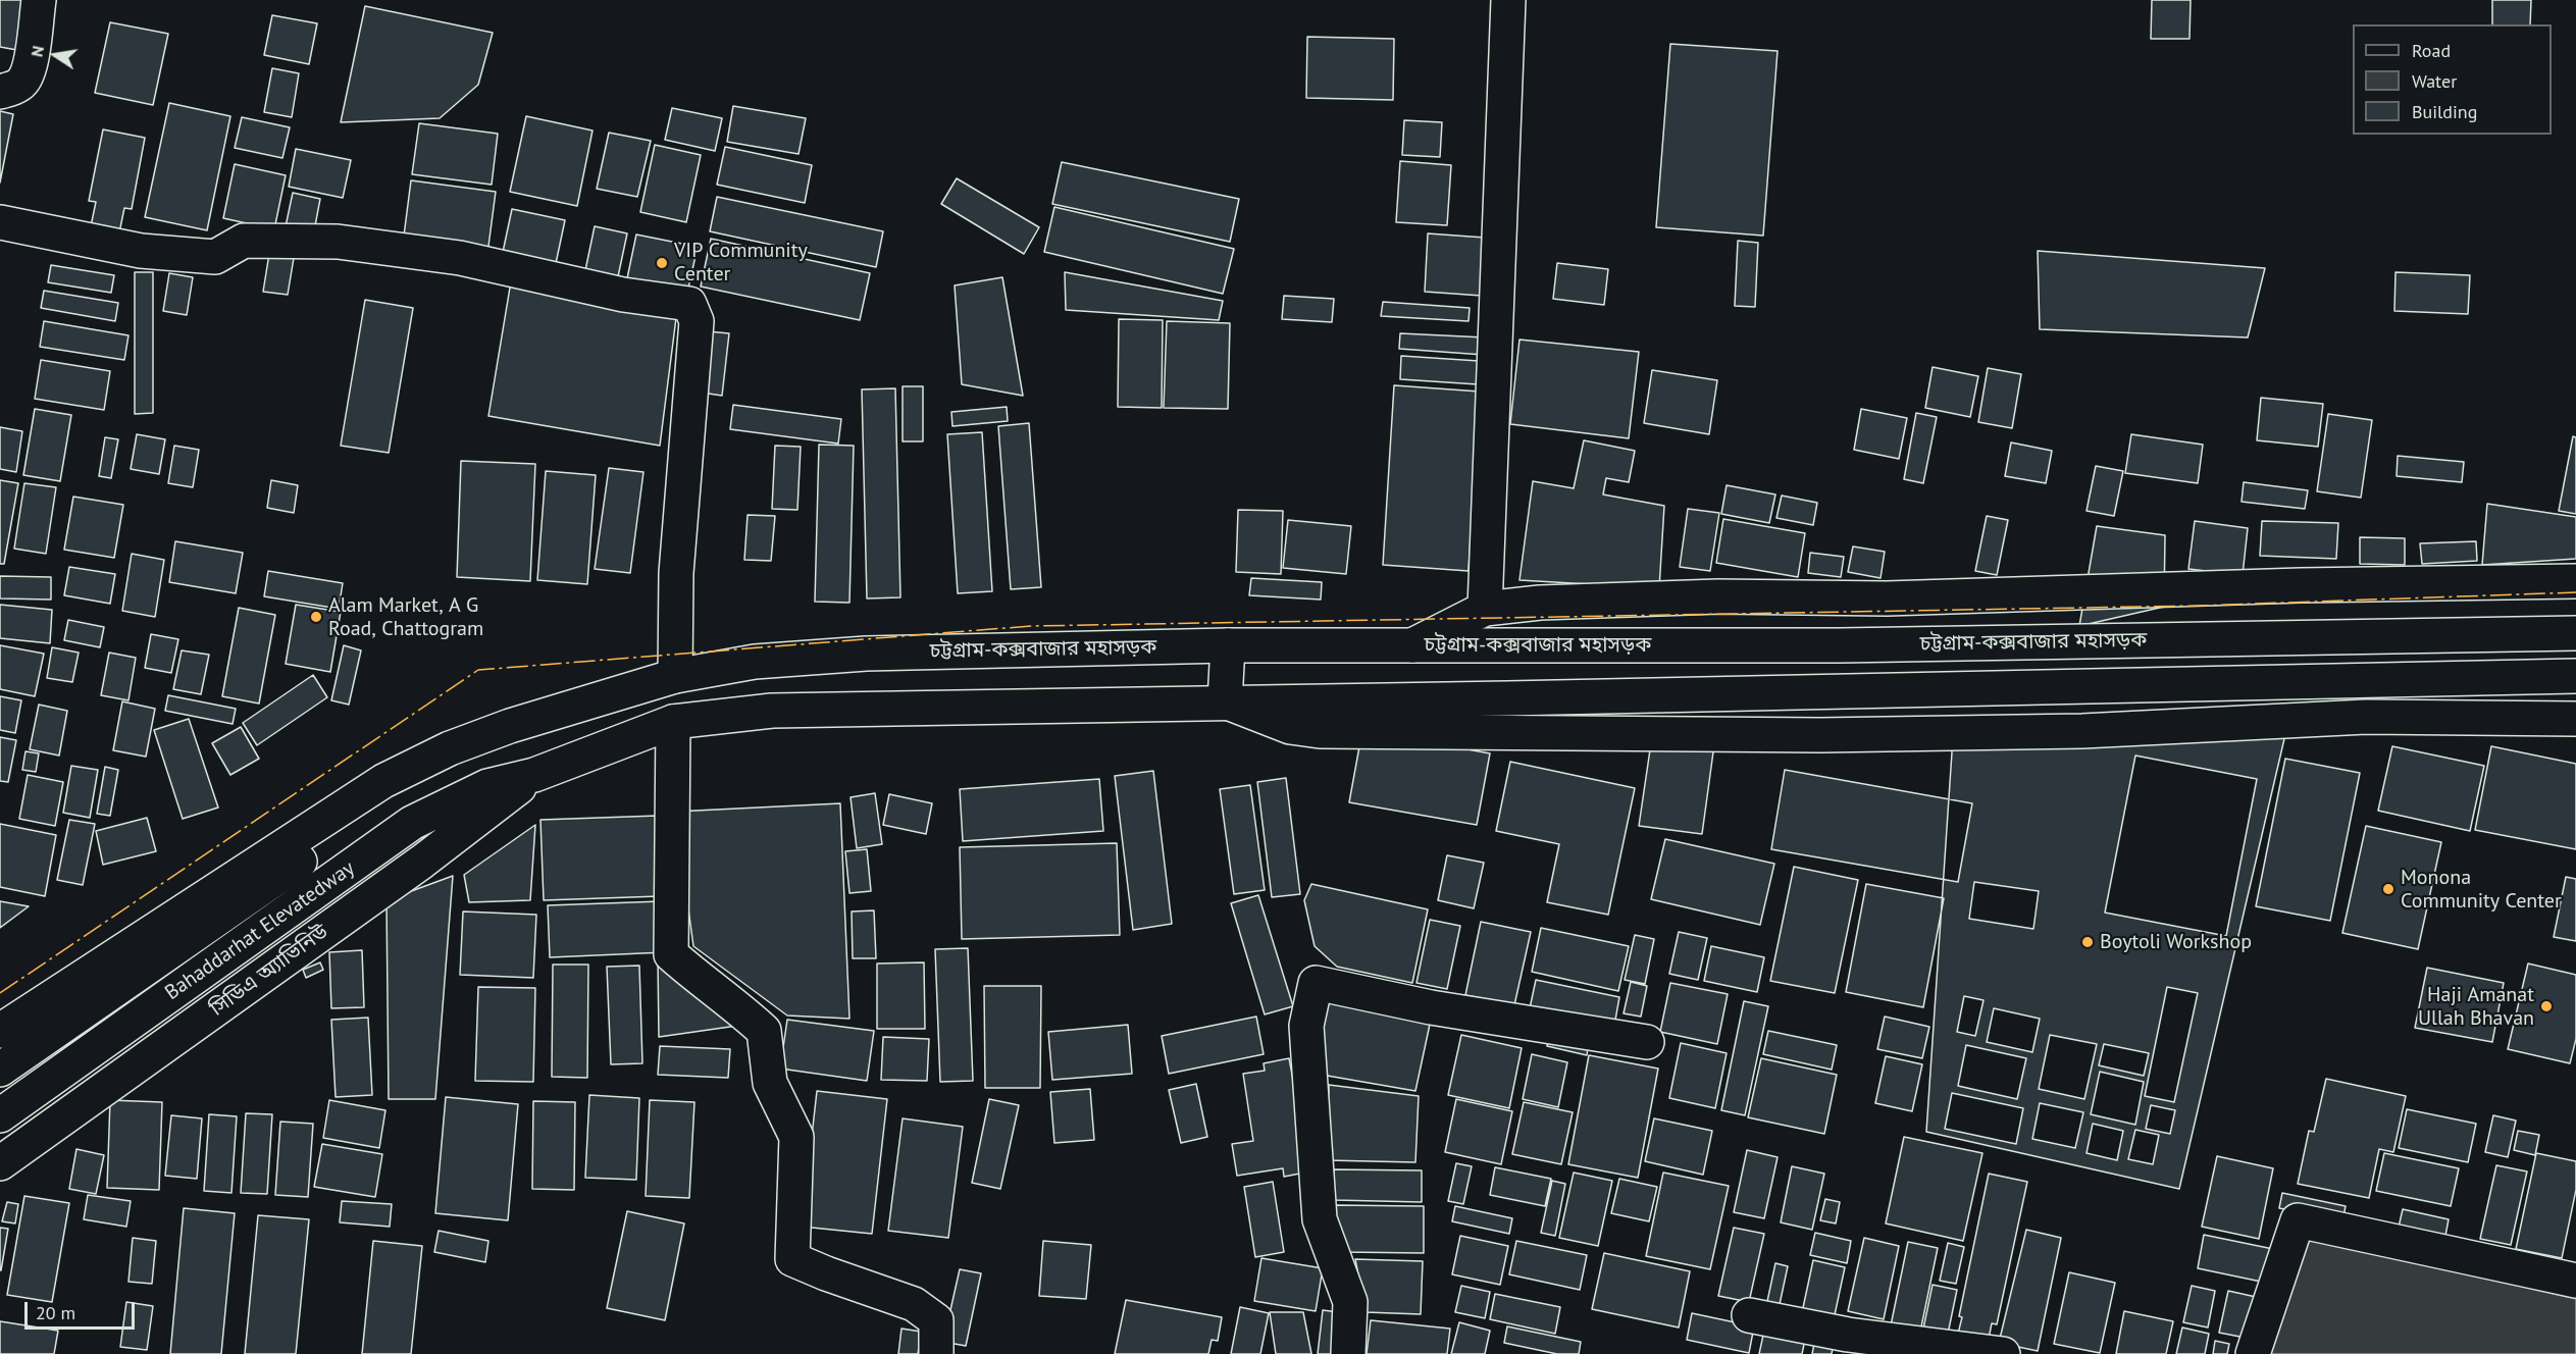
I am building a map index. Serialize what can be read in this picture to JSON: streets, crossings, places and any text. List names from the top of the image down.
{
  "streets": {
    "main road": ["চট্টগ্রাম-কক্সবাজার মহাসড়ক", "Bahaddarhat Elevatedway", "সিডিএ অ্যাভিনিউ"]
  },
  "crossings": [
    ["চট্টগ্রাম-কক্সবাজার মহাসড়ক", "Bahaddarhat Elevatedway"],
    ["Bahaddarhat Elevatedway", "সিডিএ অ্যাভিনিউ"]
  ],
  "places": [
    "VIP Community Center",
    "Alam Market, A G Road, Chattogram",
    "Monona Community Center",
    "Boytoli Workshop",
    "Haji Amanat Ullah Bhavan"
  ],
  "legend": ["Road", "Water", "Building"],
  "scale_bar": "20 m",
  "north": "left"
}
